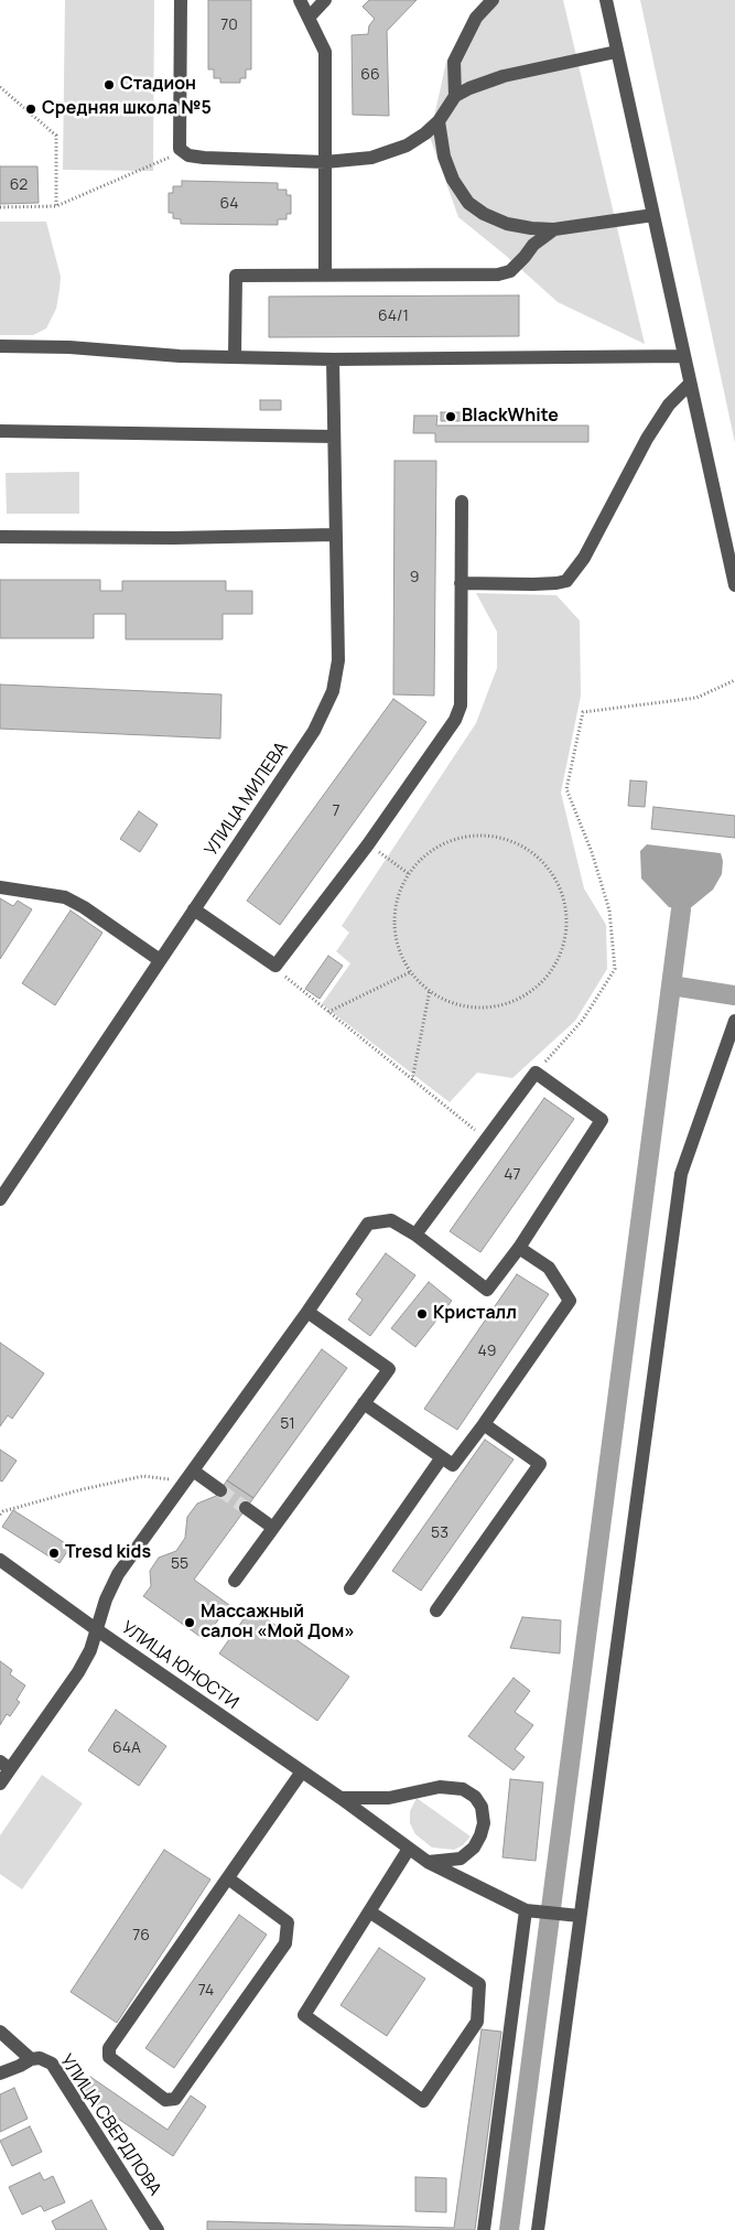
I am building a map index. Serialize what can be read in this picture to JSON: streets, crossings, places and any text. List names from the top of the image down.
{
  "streets": {
    "street": ["УЛИЦА МИЛЕВА", "УЛИЦА ЮНОСТИ", "УЛИЦА СВЕРДЛОВА"]
  },
  "places": [
    "Стадион",
    "Средняя школа №5",
    "BlackWhite",
    "Кристалл",
    "Tresd kids",
    "Массажный салон «Мой Дом»"
  ],
  "house_numbers": [
    "70",
    "66",
    "62",
    "64",
    "64/1",
    "9",
    "7",
    "47",
    "49",
    "51",
    "53",
    "55",
    "64А",
    "76",
    "74"
  ]
}
